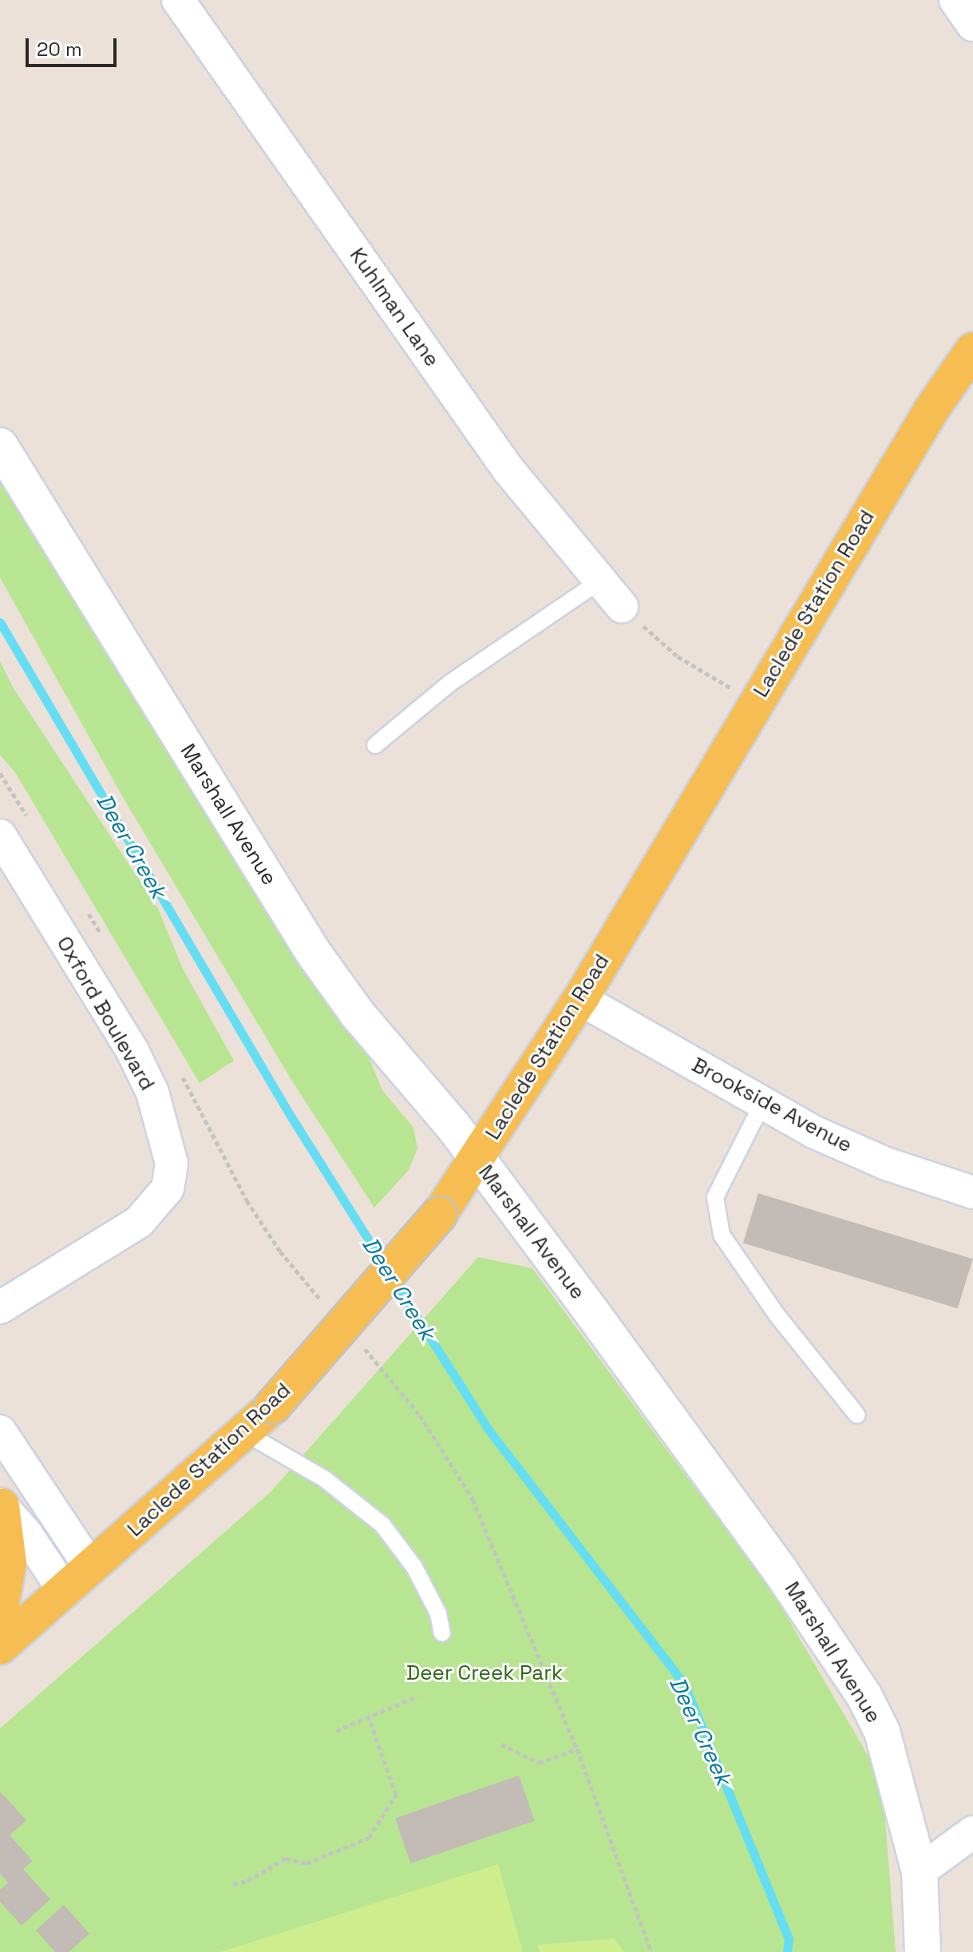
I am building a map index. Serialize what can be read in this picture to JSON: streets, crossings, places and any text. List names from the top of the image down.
{
  "streets": {
    "main road": ["Laclede Station Road"],
    "street": [
      "Kuhlman Lane",
      "Marshall Avenue",
      "Oxford Boulevard",
      "Brookside Avenue"
    ]
  },
  "crossings": [
    ["Laclede Station Road", "Marshall Avenue"],
    ["Laclede Station Road", "Brookside Avenue"]
  ],
  "water": ["Deer Creek"],
  "parks": ["Deer Creek Park"],
  "scale_bar": "20 m"
}
